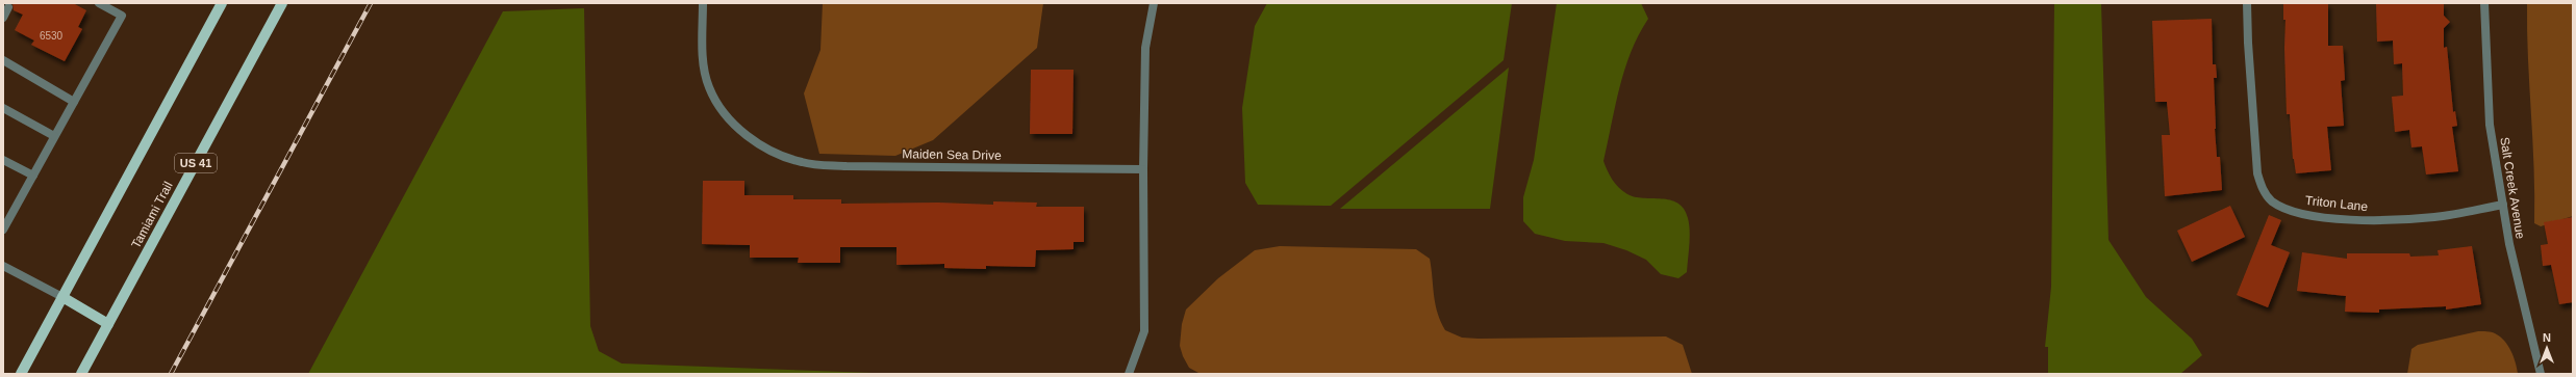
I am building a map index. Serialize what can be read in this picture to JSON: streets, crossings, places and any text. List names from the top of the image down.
{
  "streets": {
    "main road": ["US 41", "Tamiami Trail"],
    "street": ["Maiden Sea Drive", "Salt Creek Avenue", "Triton Lane"]
  },
  "crossings": [
    ["Salt Creek Avenue", "Triton Lane"]
  ],
  "house_numbers": ["6530"],
  "north": "top"
}
